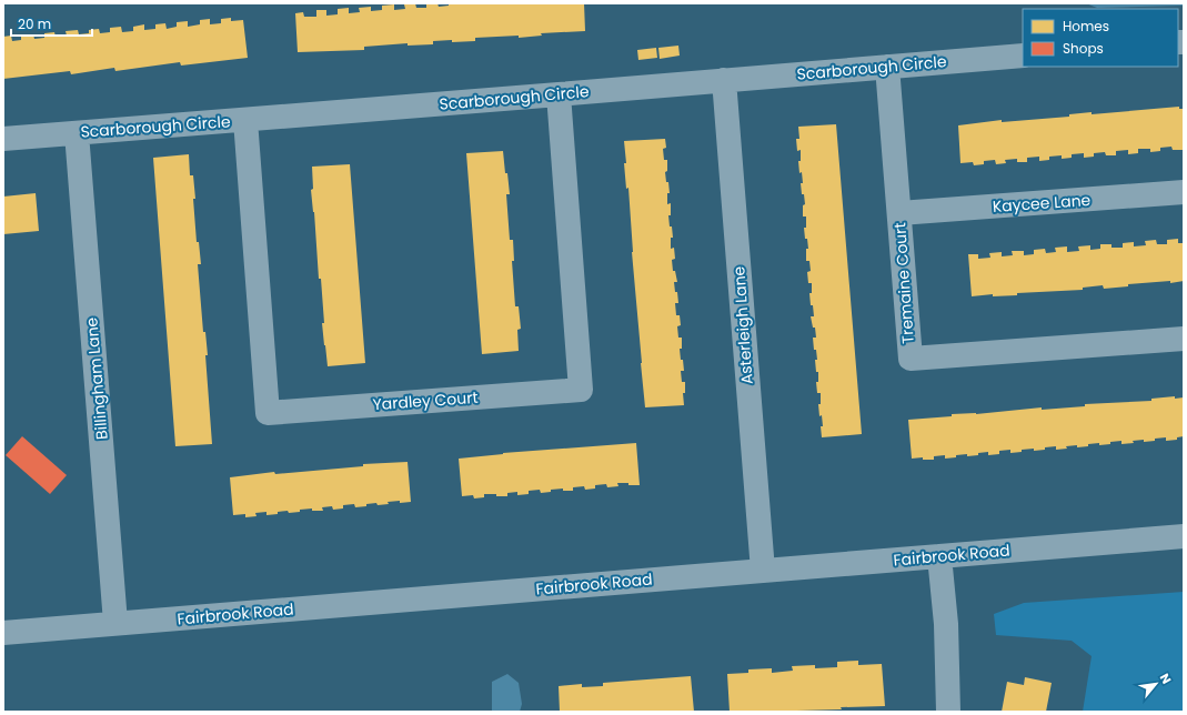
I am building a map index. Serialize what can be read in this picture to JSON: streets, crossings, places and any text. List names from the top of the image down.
{
  "streets": {
    "street": [
      "Scarborough Circle",
      "Kaycee Lane",
      "Tremaine Court",
      "Asterleigh Lane",
      "Billingham Lane",
      "Yardley Court",
      "Fairbrook Road"
    ]
  },
  "crossings": [
    ["Scarborough Circle", "Tremaine Court"],
    ["Scarborough Circle", "Asterleigh Lane"],
    ["Scarborough Circle", "Billingham Lane"],
    ["Scarborough Circle", "Yardley Court"],
    ["Kaycee Lane", "Tremaine Court"],
    ["Asterleigh Lane", "Fairbrook Road"],
    ["Billingham Lane", "Fairbrook Road"]
  ],
  "legend": ["Homes", "Shops"],
  "scale_bar": "20 m",
  "north": "top right"
}
